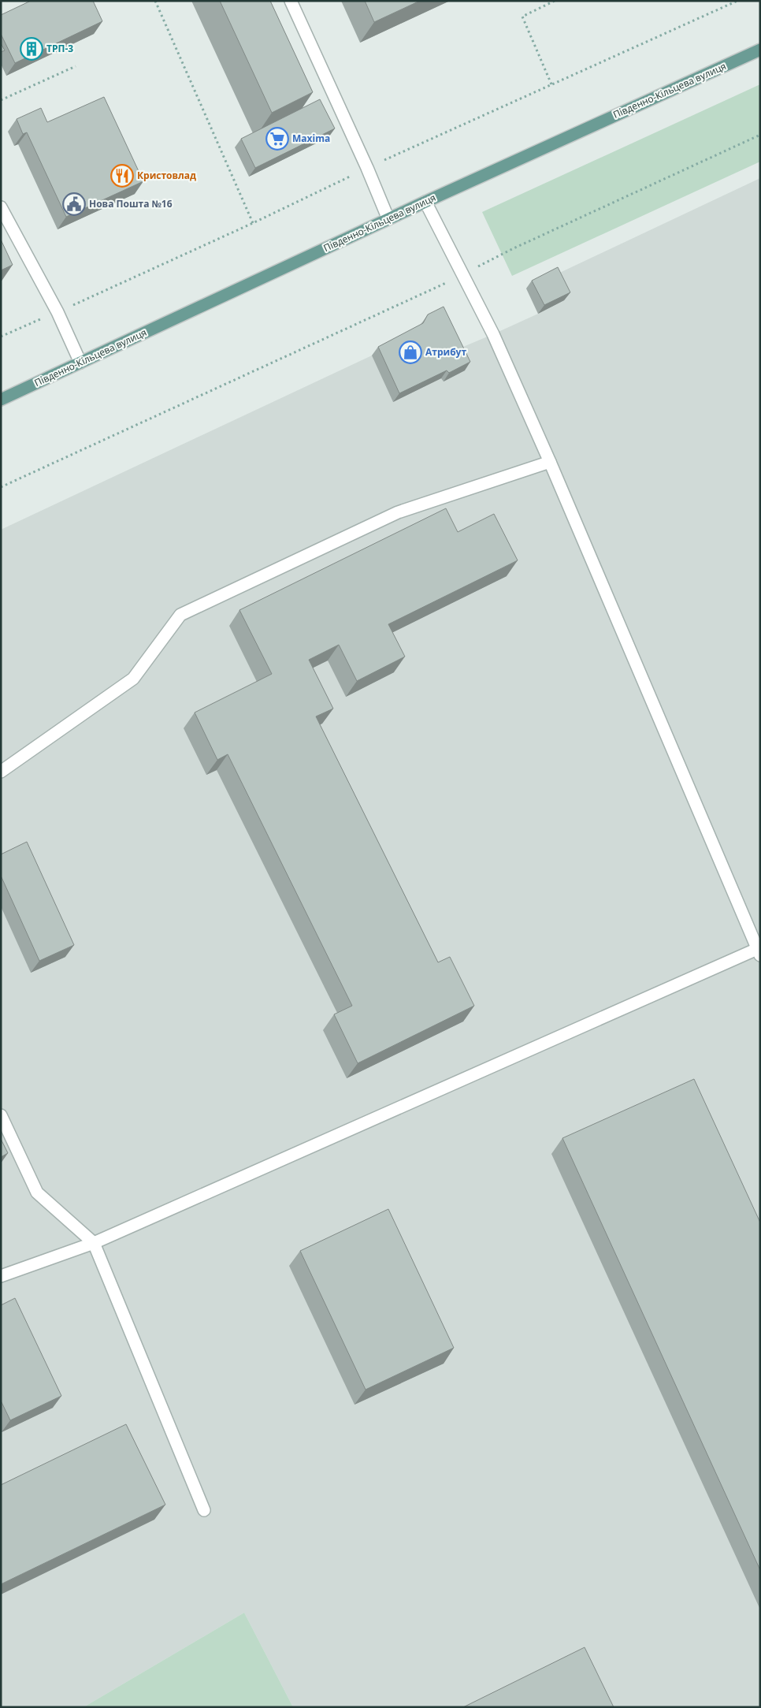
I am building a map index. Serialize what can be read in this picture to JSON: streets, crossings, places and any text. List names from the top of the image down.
{
  "streets": {
    "main road": ["Південно-Кільцева вулиця"]
  },
  "places": {
    "building": ["ТРП-3"],
    "supermarket": ["Maxima"],
    "restaurant": ["Кристовлад"],
    "public building": ["Нова Пошта №16"],
    "shop": ["Атрибут"]
  }
}
